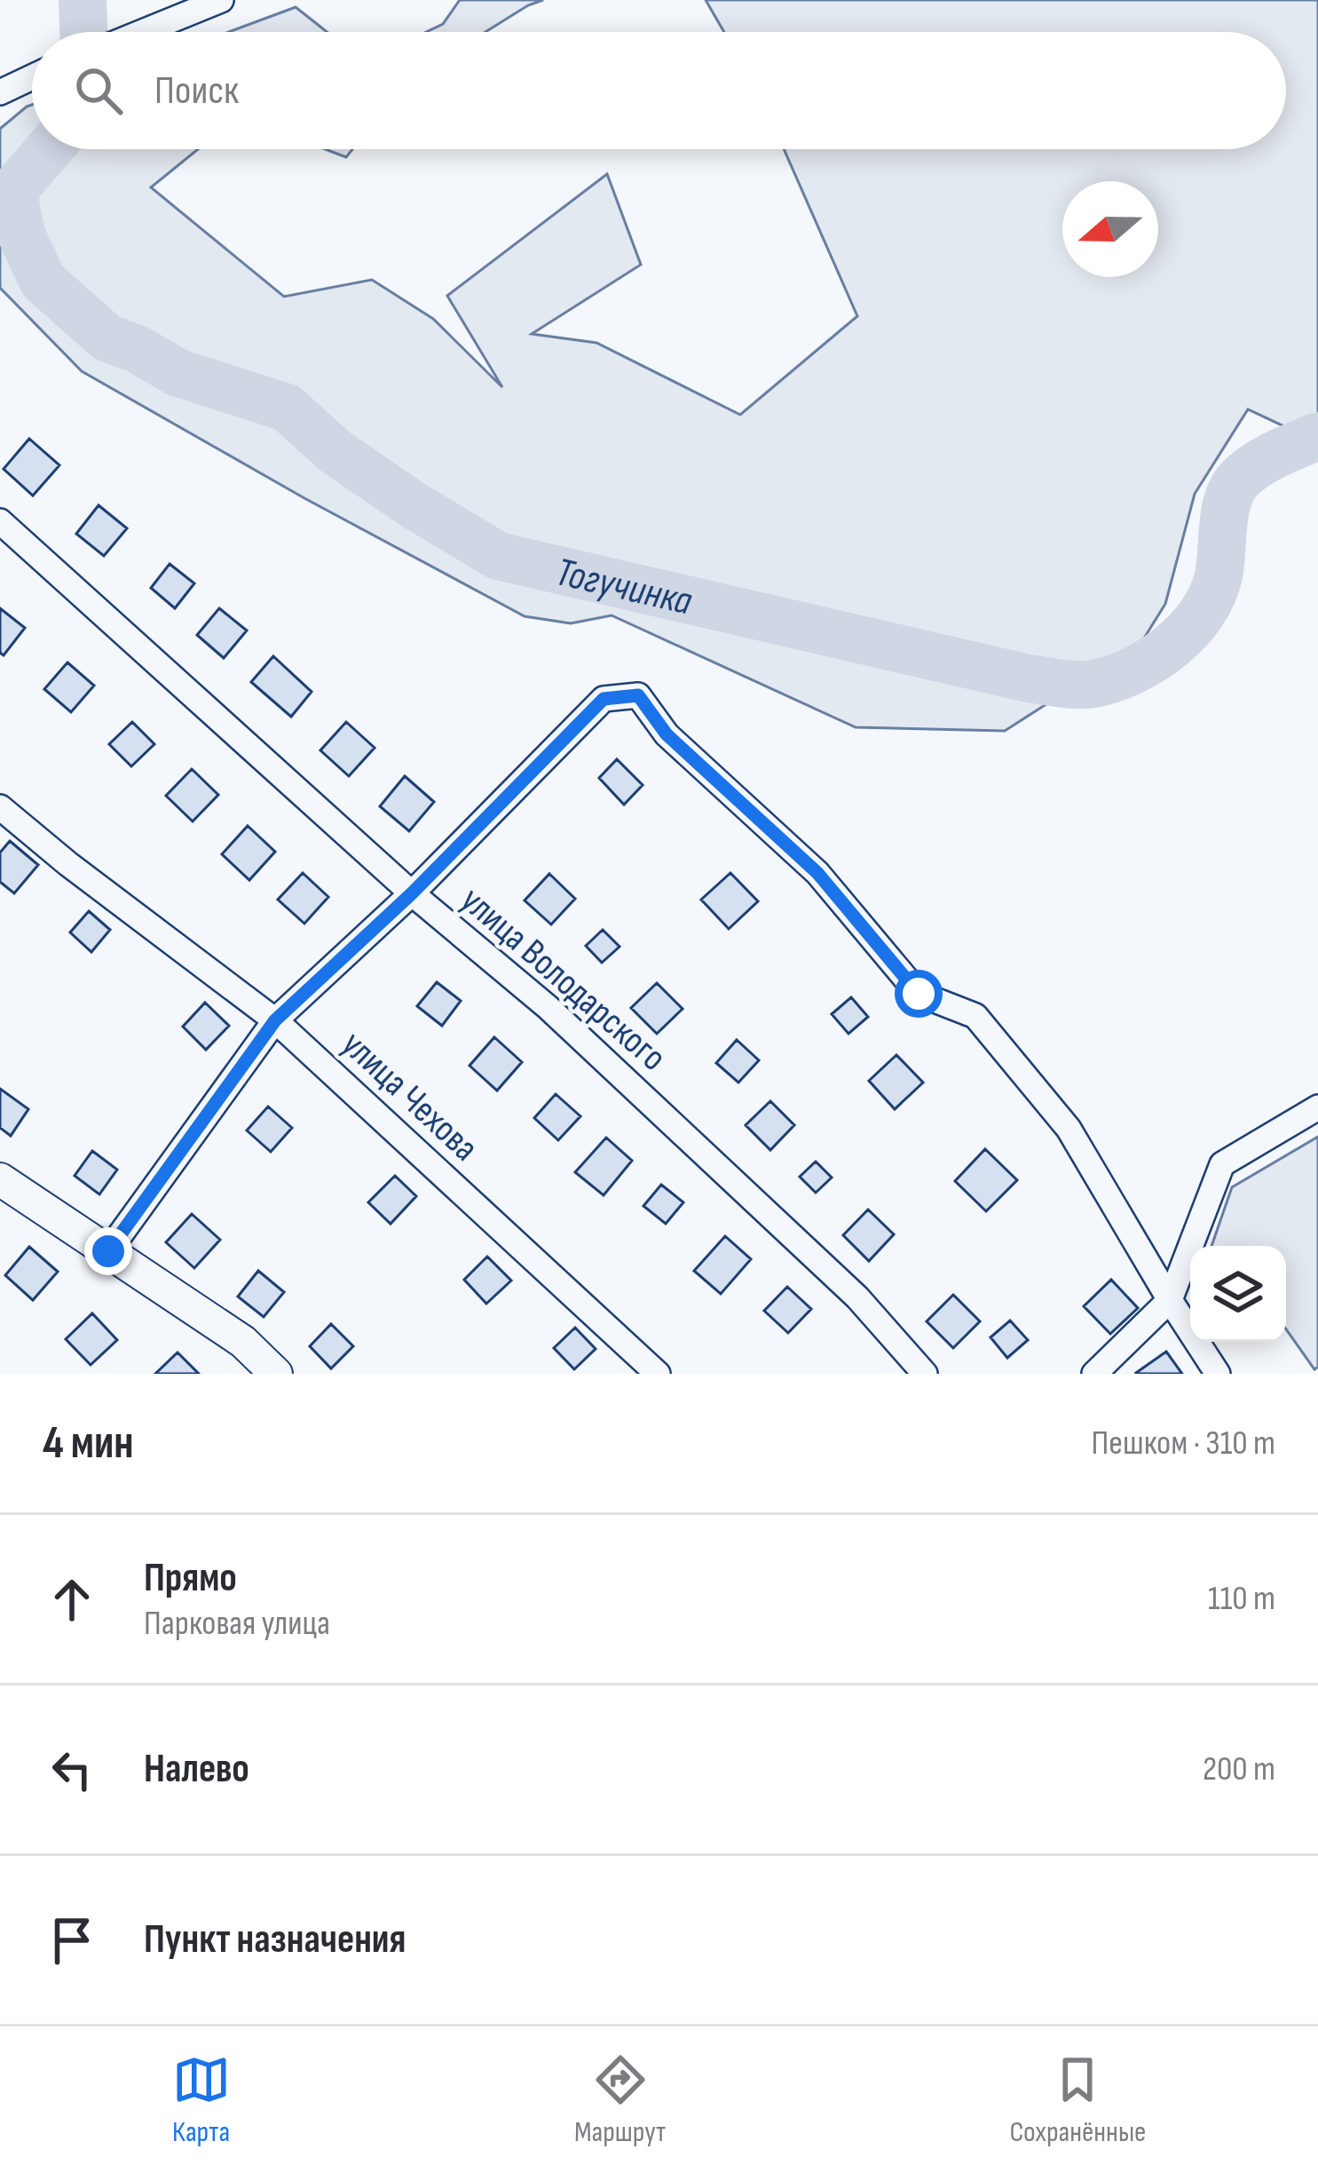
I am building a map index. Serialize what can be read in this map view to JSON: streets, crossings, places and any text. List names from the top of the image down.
{
  "streets": {
    "street": ["улица Володарского", "улица Чехова"]
  },
  "water": ["Тогучинка"],
  "north": "left",
  "page": {
    "search": "Поиск",
    "heading": ["4 мин", "Пешком · 310 m"],
    "list": [
      ["Прямо", "Парковая улица", "110 m"],
      ["Налево", "200 m"],
      "Пункт назначения"
    ],
    "nav": ["Карта", "Маршрут", "Сохранённые"]
  }
}
